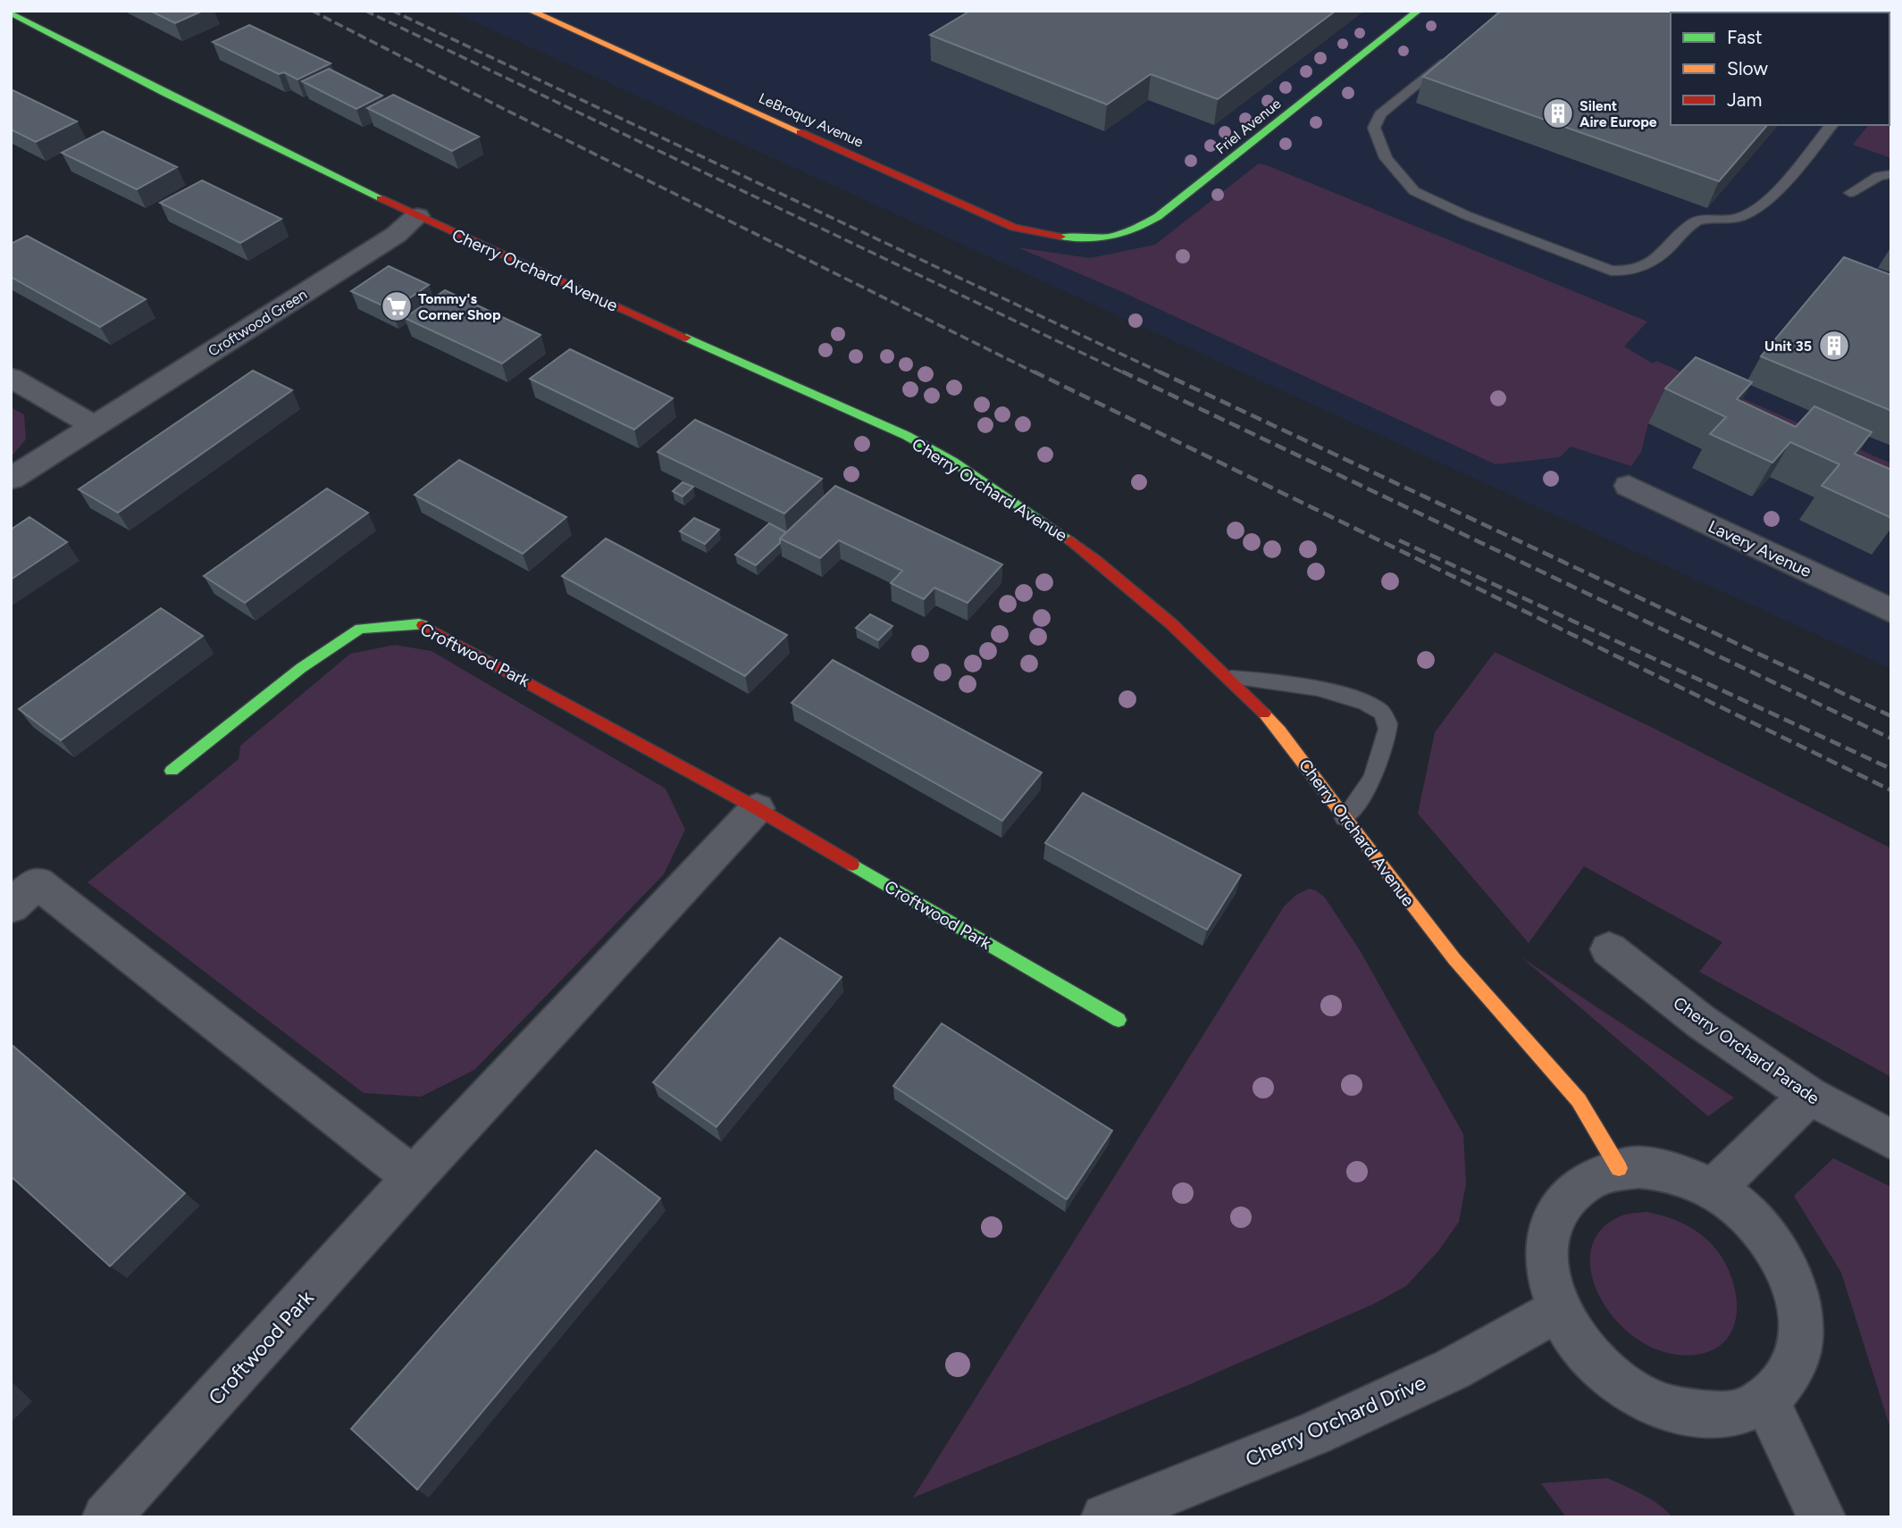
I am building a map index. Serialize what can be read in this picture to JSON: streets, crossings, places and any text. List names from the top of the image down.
{
  "streets": {
    "street": [
      "LeBroquy Avenue",
      "Friel Avenue",
      "Cherry Orchard Avenue",
      "Croftwood Green",
      "Lavery Avenue",
      "Croftwood Park",
      "Cherry Orchard Parade",
      "Cherry Orchard Drive"
    ]
  },
  "crossings": [
    ["LeBroquy Avenue", "Friel Avenue"],
    ["Cherry Orchard Avenue", "Croftwood Green"]
  ],
  "places": {
    "building": ["Silent Aire Europe", "Unit 35"],
    "supermarket": ["Tommy's Corner Shop"]
  },
  "legend": ["Fast", "Slow", "Jam"]
}
